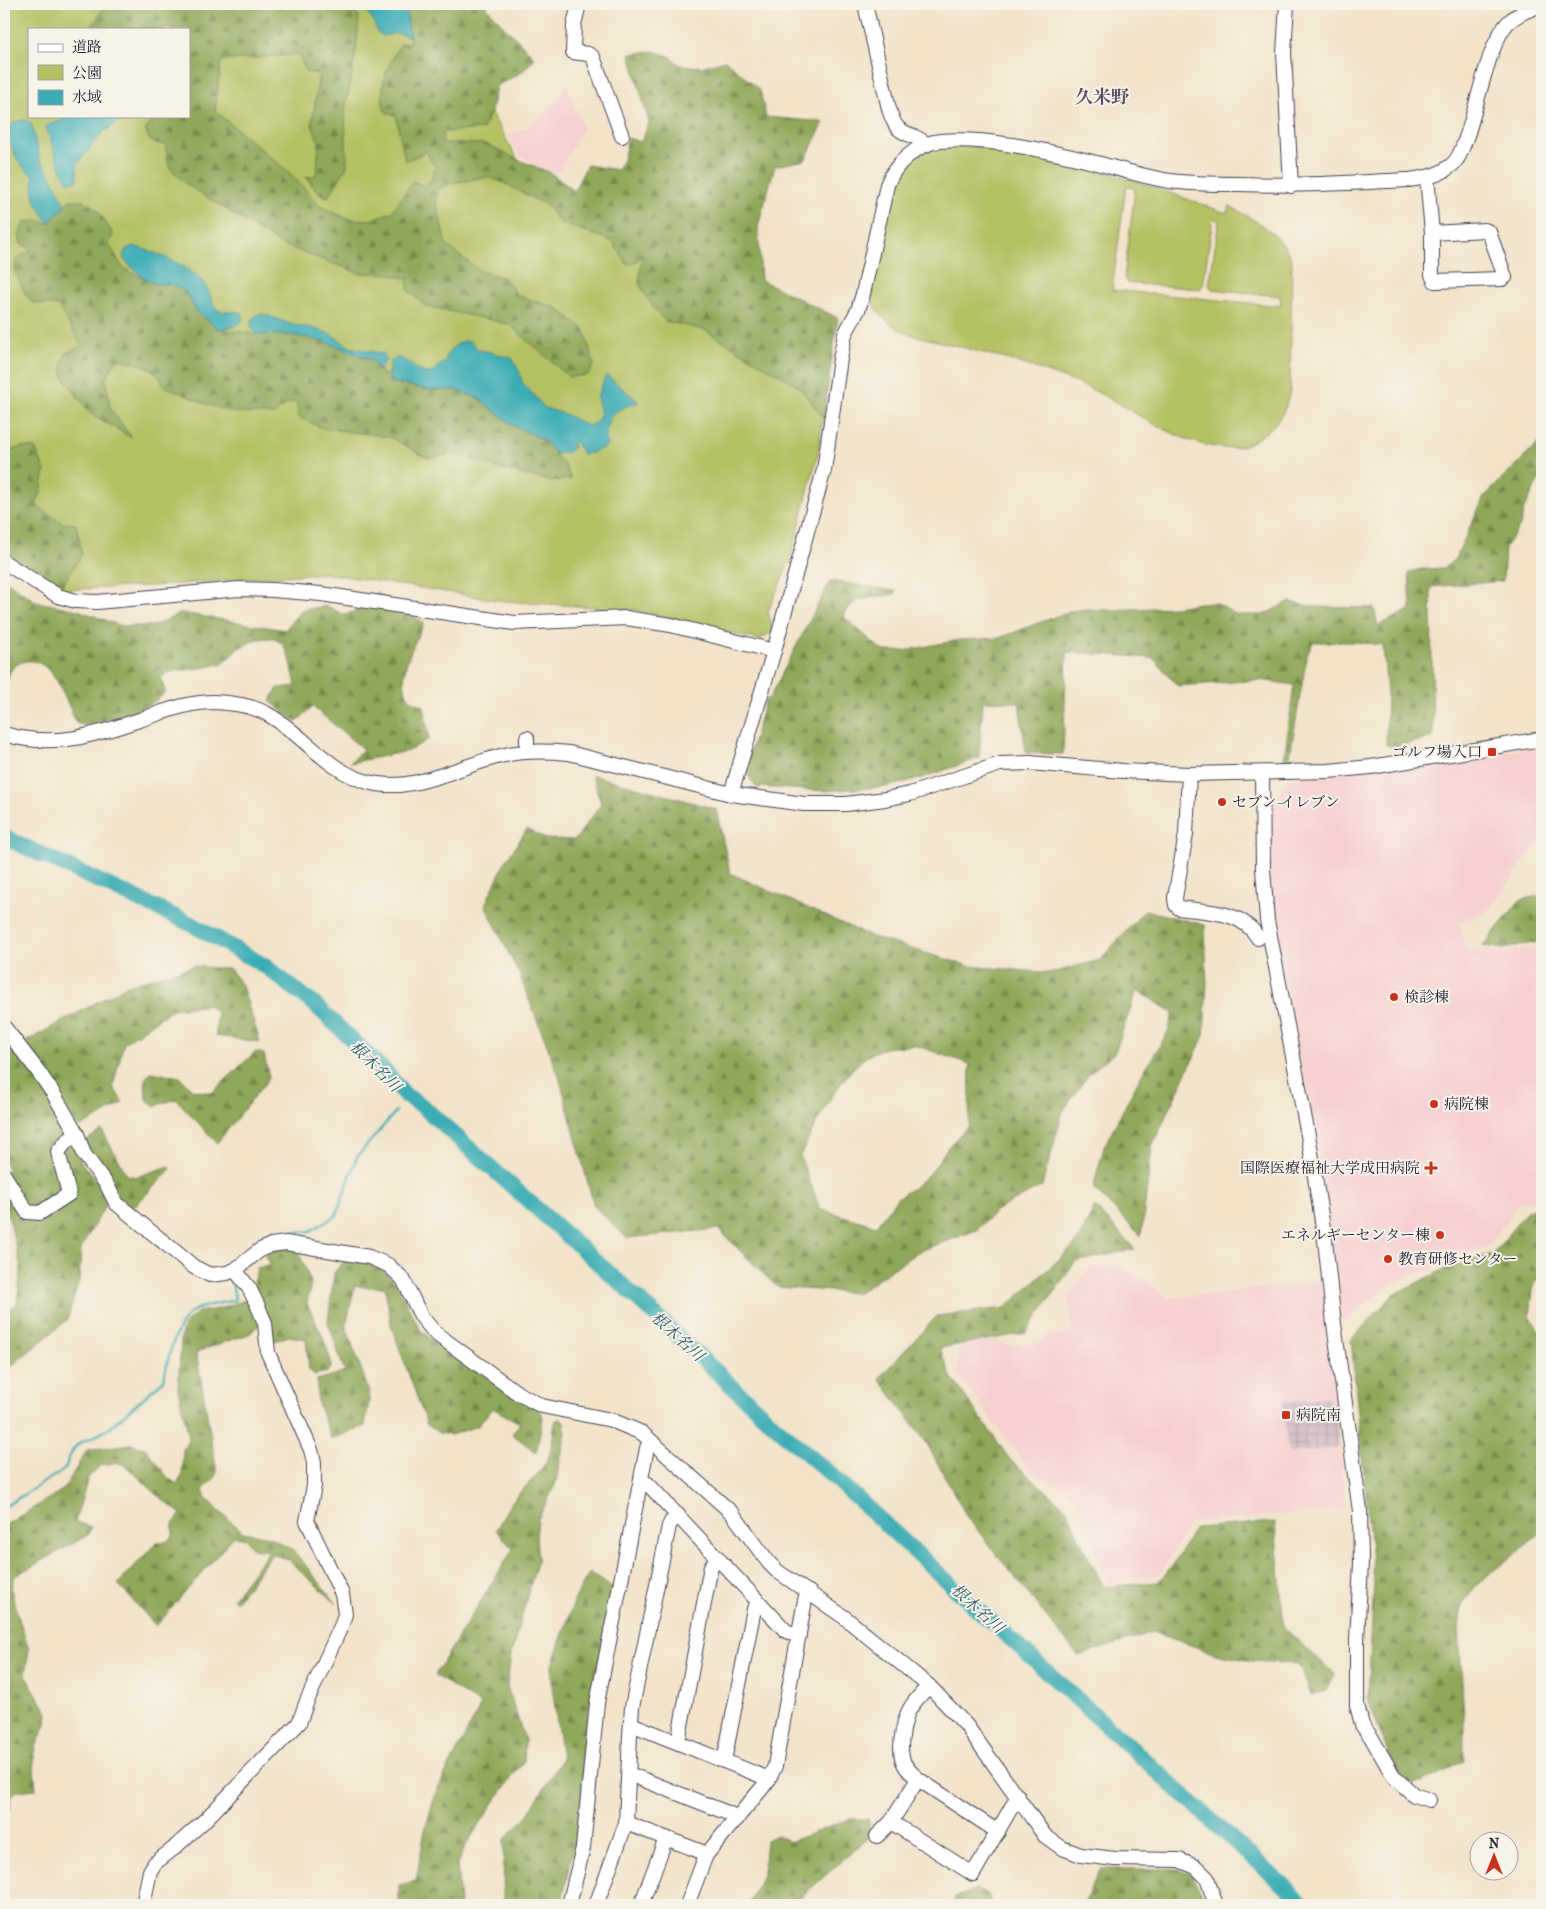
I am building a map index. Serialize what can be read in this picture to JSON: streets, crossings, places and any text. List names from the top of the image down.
{
  "districts": ["久米野"],
  "water": ["根木名川"],
  "places": {
    "transit": ["ゴルフ場入口", "病院南"],
    "other": [
      "セブン-イレブン",
      "検診棟",
      "病院棟",
      "エネルギーセンター棟",
      "教育研修センター"
    ],
    "health": ["国際医療福祉大学成田病院"]
  },
  "legend": ["道路", "公園", "水域"],
  "north": "top"
}
